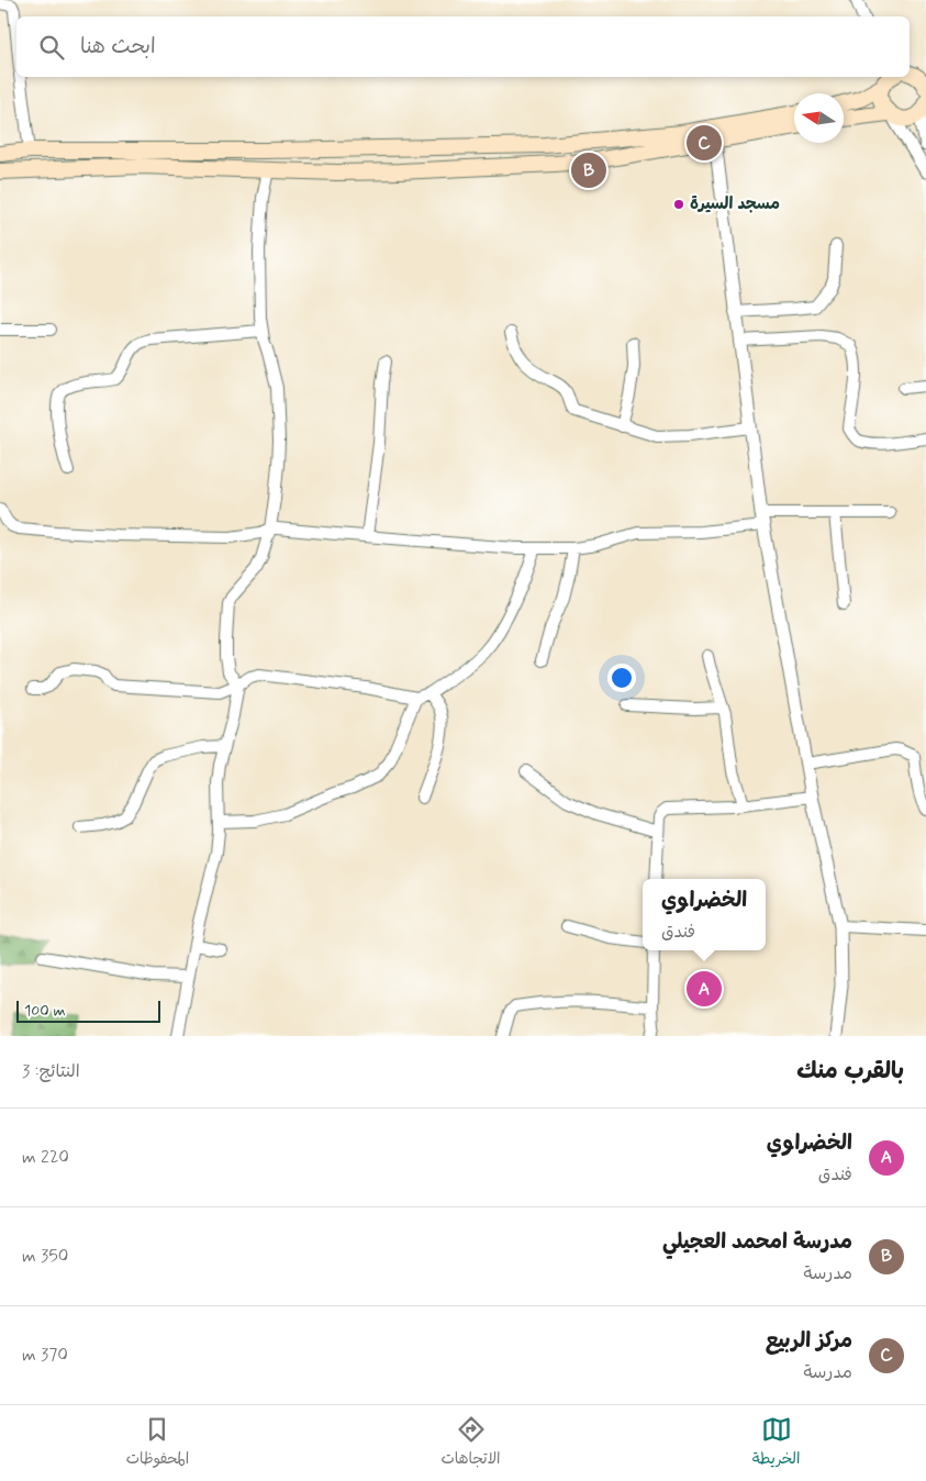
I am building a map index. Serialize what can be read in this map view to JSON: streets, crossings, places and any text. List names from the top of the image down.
{
  "places": ["مسجد السيرة"],
  "scale_bar": "100 m",
  "north": "left",
  "page": {
    "search": "ابحث هنا",
    "pins": ["C", "B", "A"],
    "popup": ["الخضراوي", "فندق"],
    "scale": "100 m",
    "heading": ["بالقرب منك", "النتائج: 3"],
    "list": [
      {
        "mark": "A",
        "name": "الخضراوي",
        "note": "فندق",
        "value": "220 m"
      },
      {
        "mark": "B",
        "name": "مدرسة امحمد العجيلي",
        "note": "مدرسة",
        "value": "350 m"
      },
      {
        "mark": "C",
        "name": "مركز الربيع",
        "note": "مدرسة",
        "value": "370 m"
      }
    ],
    "nav": ["الخريطة", "الاتجاهات", "المحفوظات"]
  }
}
